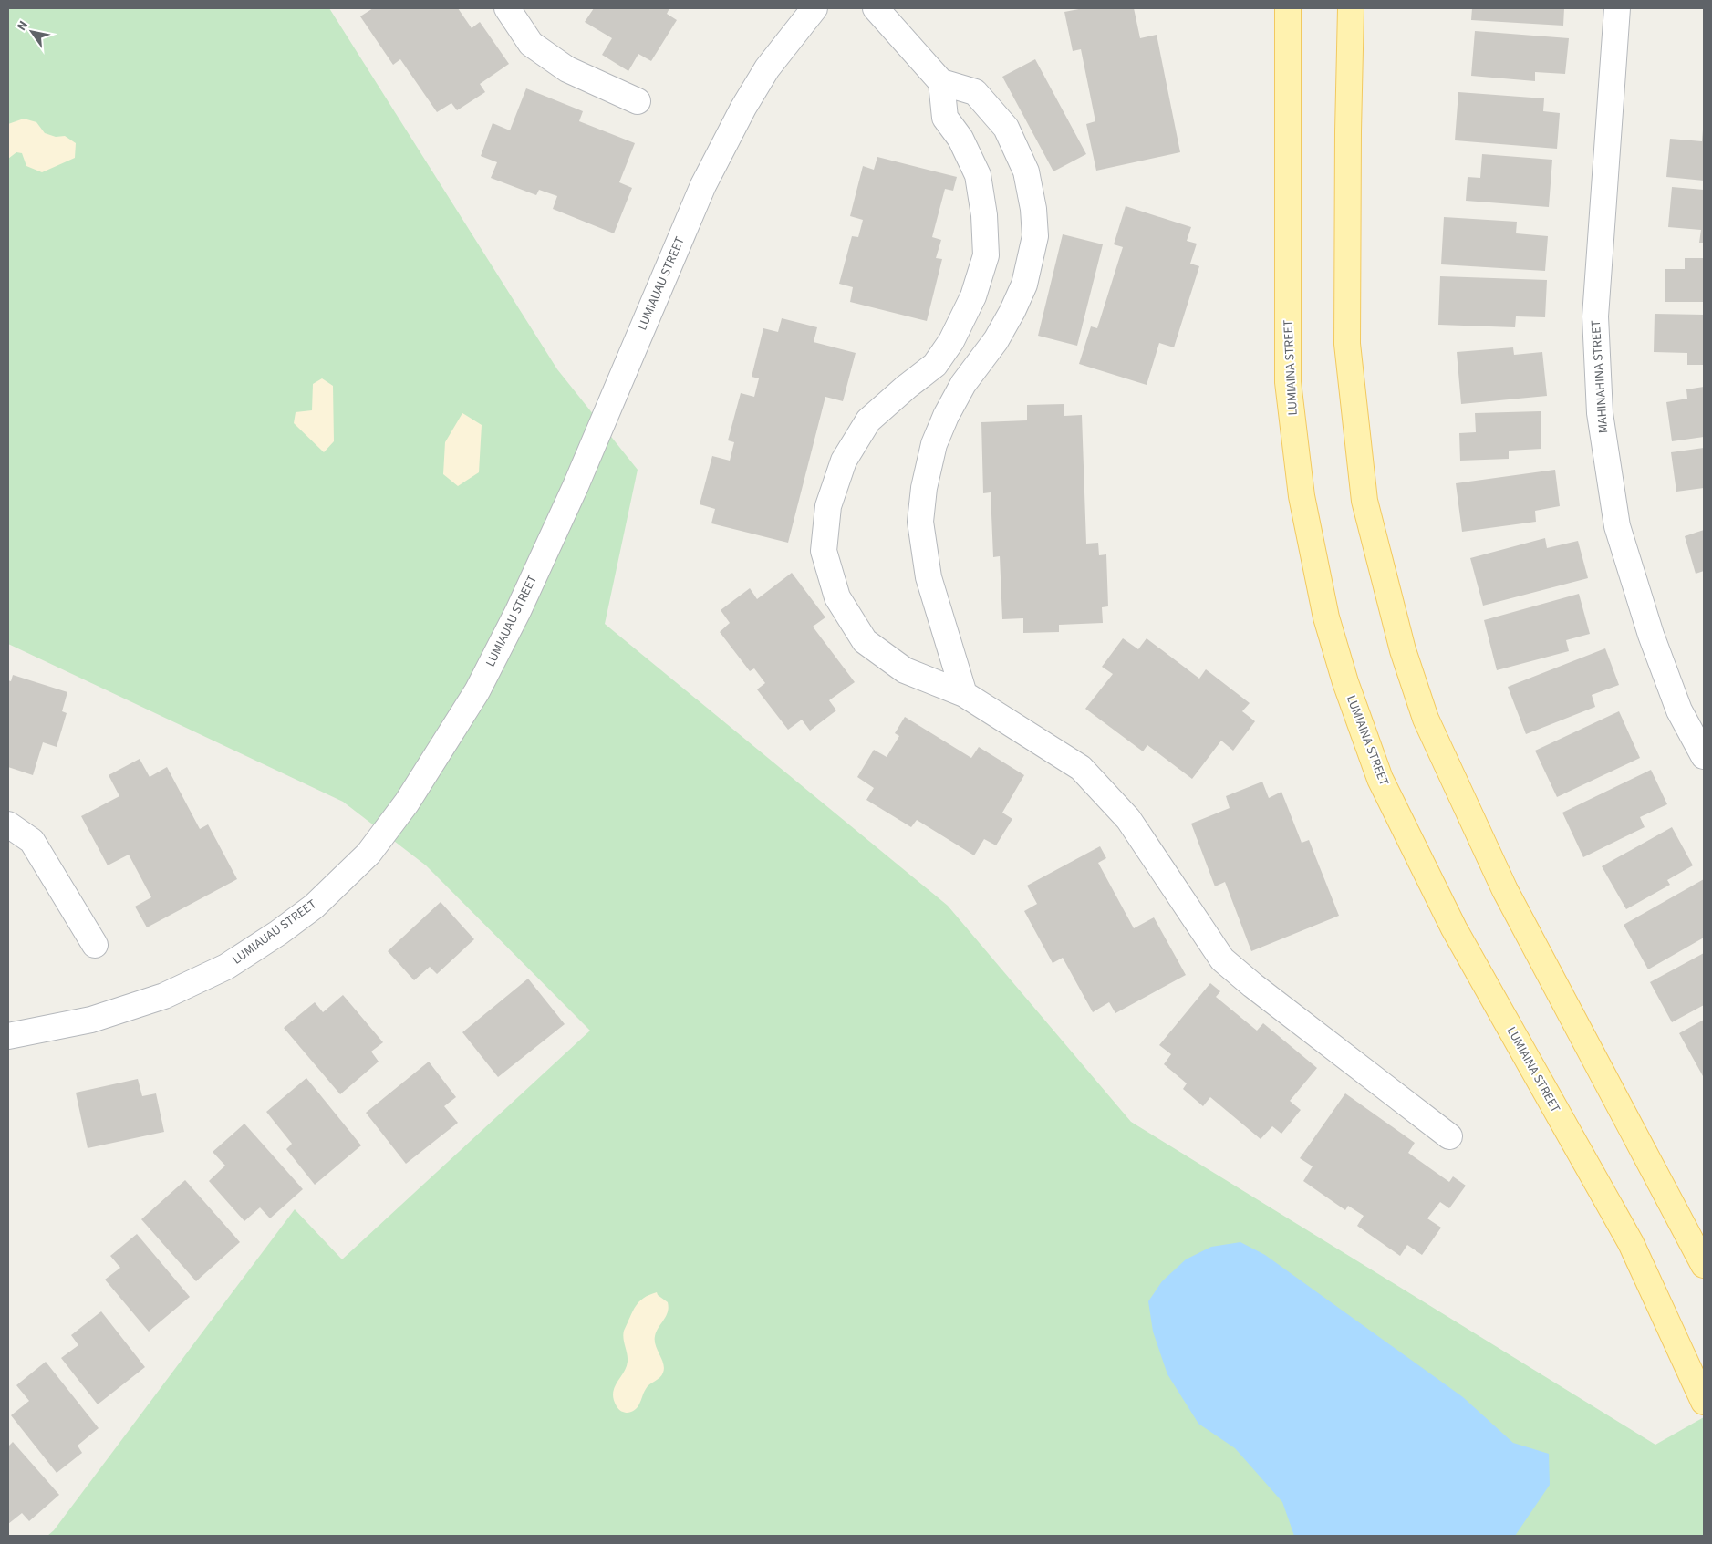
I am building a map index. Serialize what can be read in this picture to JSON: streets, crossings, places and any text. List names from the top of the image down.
{
  "streets": {
    "main road": ["LUMIAINA STREET"],
    "street": ["LUMIAUAU STREET", "MAHINAHINA STREET"]
  },
  "north": "top left"
}
